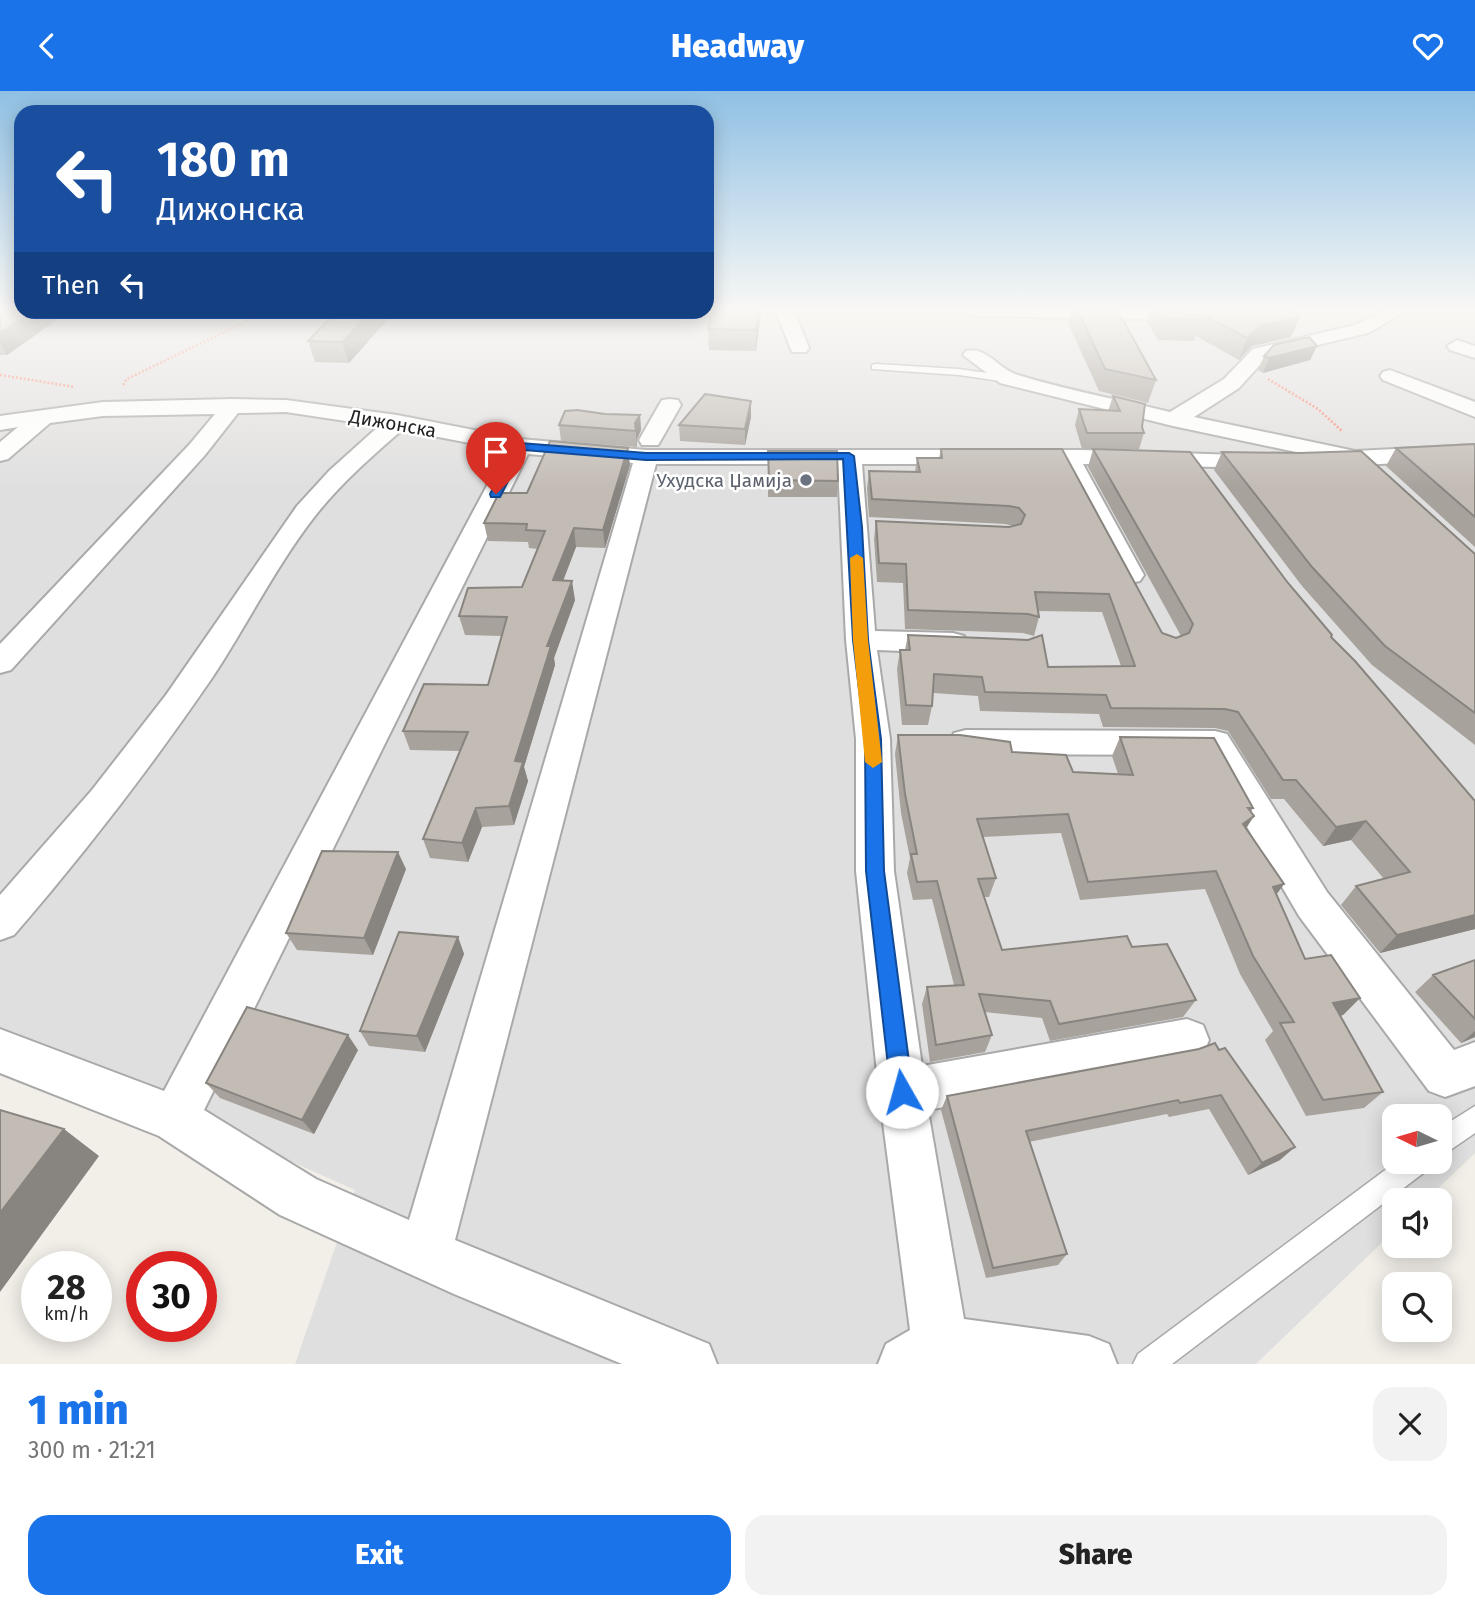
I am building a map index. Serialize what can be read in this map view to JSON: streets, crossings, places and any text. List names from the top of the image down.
{
  "streets": {
    "street": ["Дижонска"]
  },
  "places": ["Ухудска Џамија"],
  "north": "left",
  "page": {
    "header": "Headway",
    "turn": ["180 m", "Дижонска"],
    "then": "Then",
    "speed": "28 km/h",
    "limit": "30",
    "heading": ["1 min", "300 m · 21:21"],
    "buttons": ["Exit", "Share"]
  }
}
